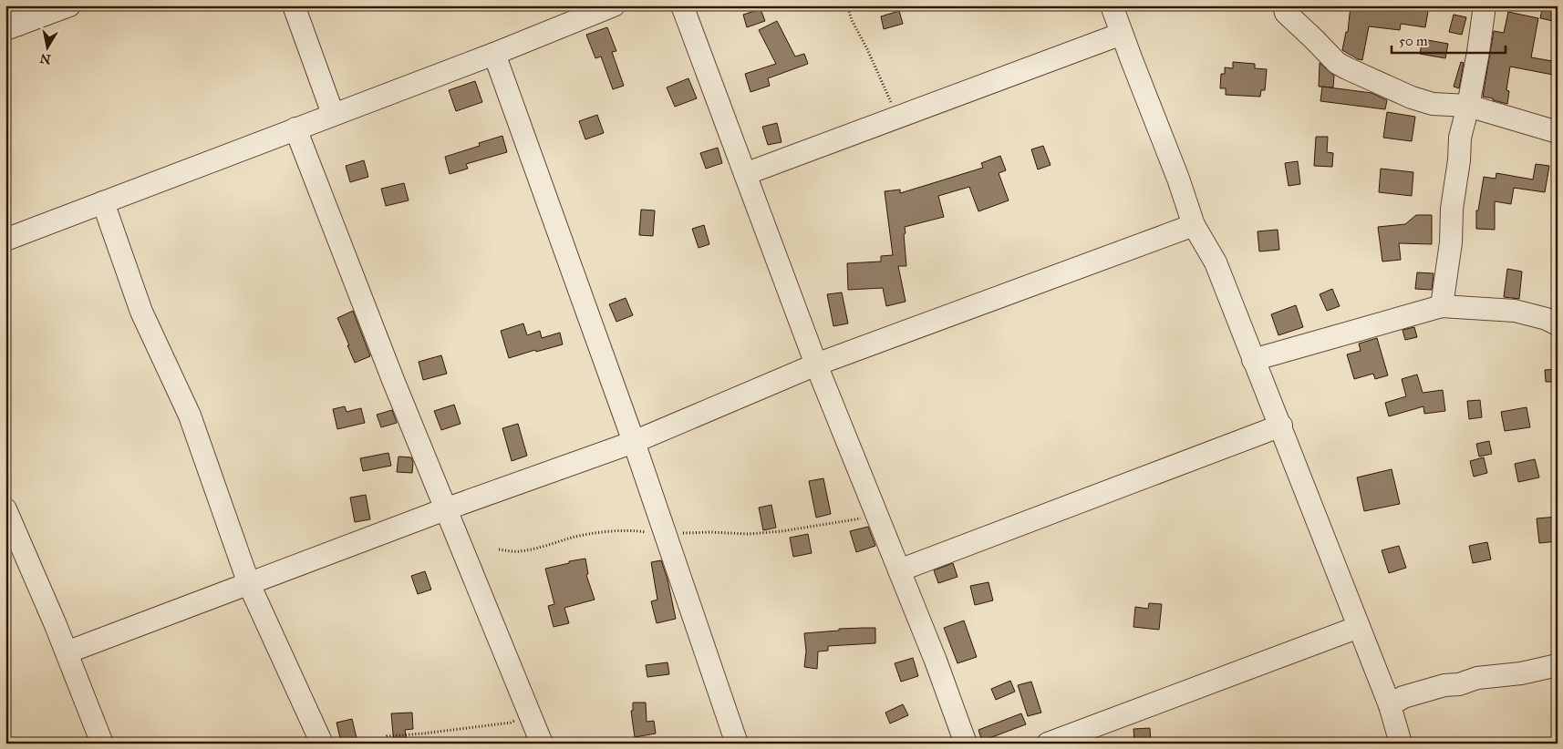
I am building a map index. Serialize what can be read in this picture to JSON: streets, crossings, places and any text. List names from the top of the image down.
{
  "scale_bar": "50 m",
  "north": "bottom"
}
